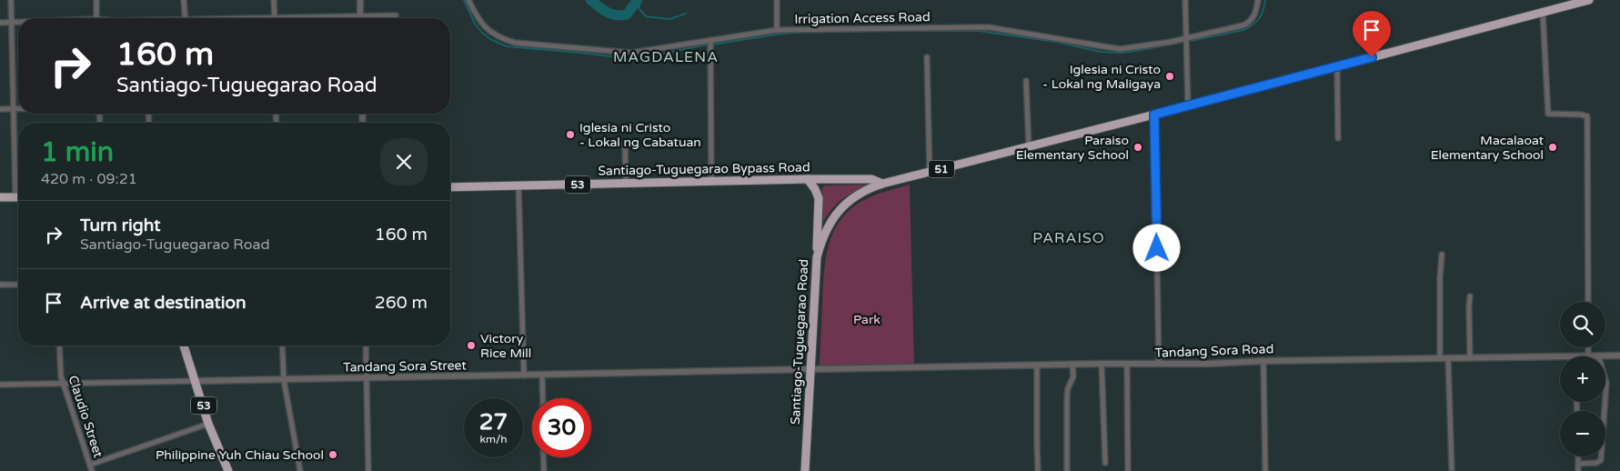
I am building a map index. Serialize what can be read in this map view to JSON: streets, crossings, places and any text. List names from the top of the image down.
{
  "streets": {
    "highway": [
      "Santiago-Tuguegarao Bypass Road",
      "51",
      "53",
      "Santiago-Tuguegarao Road"
    ],
    "street": [
      "Irrigation Access Road",
      "Tandang Sora Road",
      "Tandang Sora Street",
      "Claudio Street"
    ]
  },
  "crossings": [
    ["Santiago-Tuguegarao Bypass Road", "Santiago-Tuguegarao Road"],
    ["53", "Tandang Sora Street"],
    ["Santiago-Tuguegarao Road", "Tandang Sora Road"],
    ["Santiago-Tuguegarao Road", "Tandang Sora Street"],
    ["Tandang Sora Road", "Tandang Sora Street"],
    ["Tandang Sora Street", "Claudio Street"]
  ],
  "districts": ["MAGDALENA", "PARAISO"],
  "parks": ["Park"],
  "places": [
    "Iglesia ni Cristo - Lokal ng Maligaya",
    "Iglesia ni Cristo - Lokal ng Cabatuan",
    "Paraiso Elementary School",
    "Macalaoat Elementary School",
    "Victory Rice Mill",
    "Philippine Yuh Chiau School"
  ],
  "page": {
    "turn": ["160 m", "Santiago-Tuguegarao Road"],
    "heading": ["1 min", "420 m · 09:21"],
    "list": [
      {
        "name": "Turn right",
        "note": "Santiago-Tuguegarao Road",
        "value": "160 m"
      },
      {
        "name": "Arrive at destination",
        "value": "260 m"
      }
    ],
    "map_buttons": ["+", "−"],
    "speed": "27 km/h",
    "limit": "30"
  }
}
